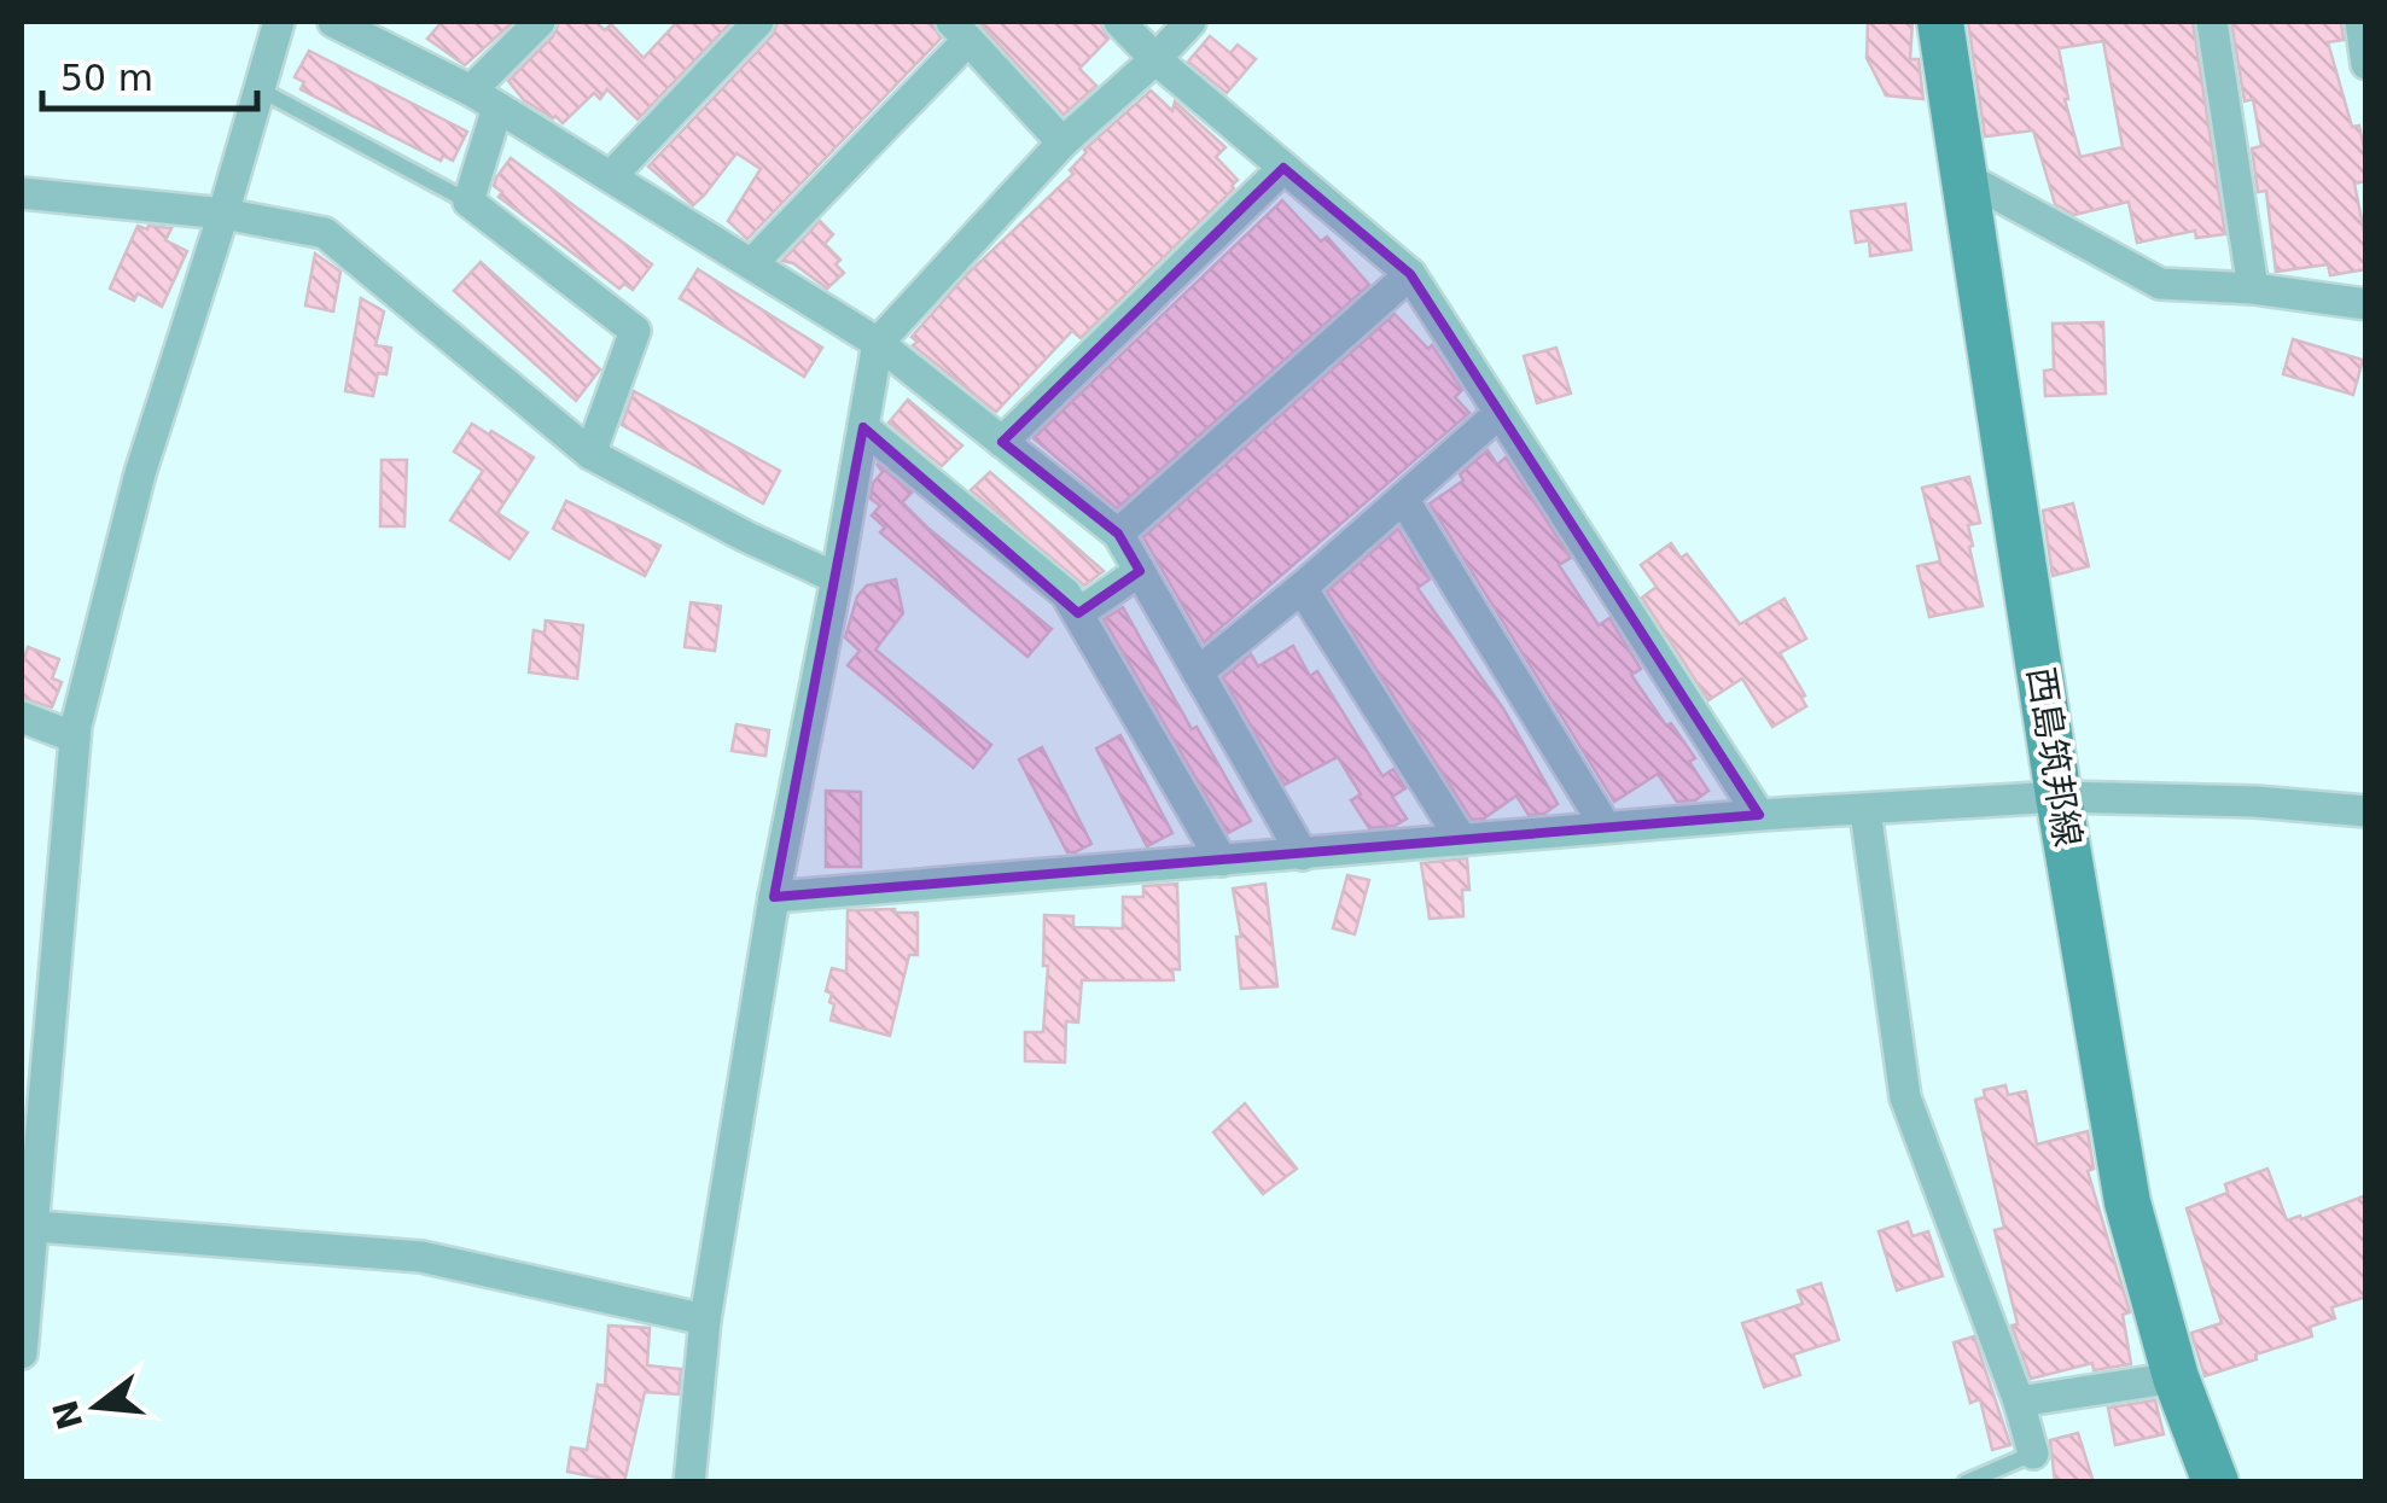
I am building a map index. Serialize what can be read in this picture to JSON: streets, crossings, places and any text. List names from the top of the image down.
{
  "streets": {
    "main road": ["西島筑邦線"]
  },
  "scale_bar": "50 m",
  "north": "left"
}
